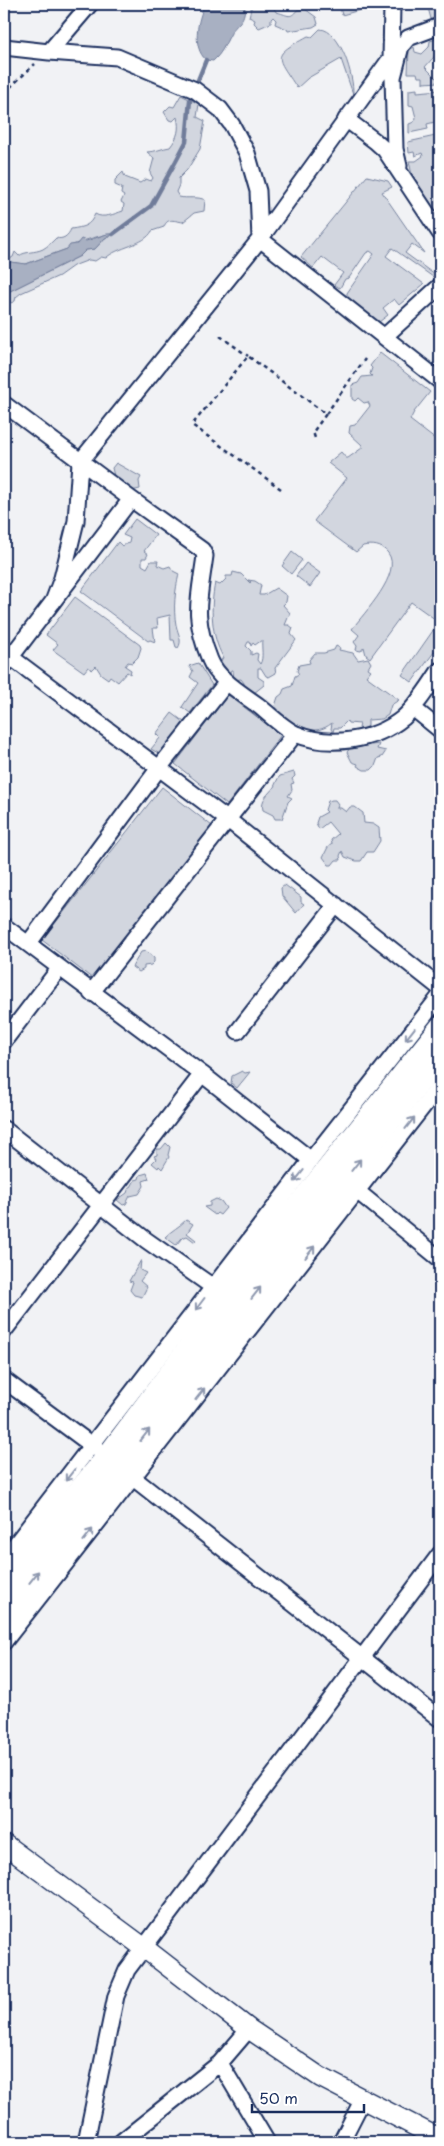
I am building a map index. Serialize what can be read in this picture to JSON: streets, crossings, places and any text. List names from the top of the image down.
{
  "scale_bar": "50 m"
}
